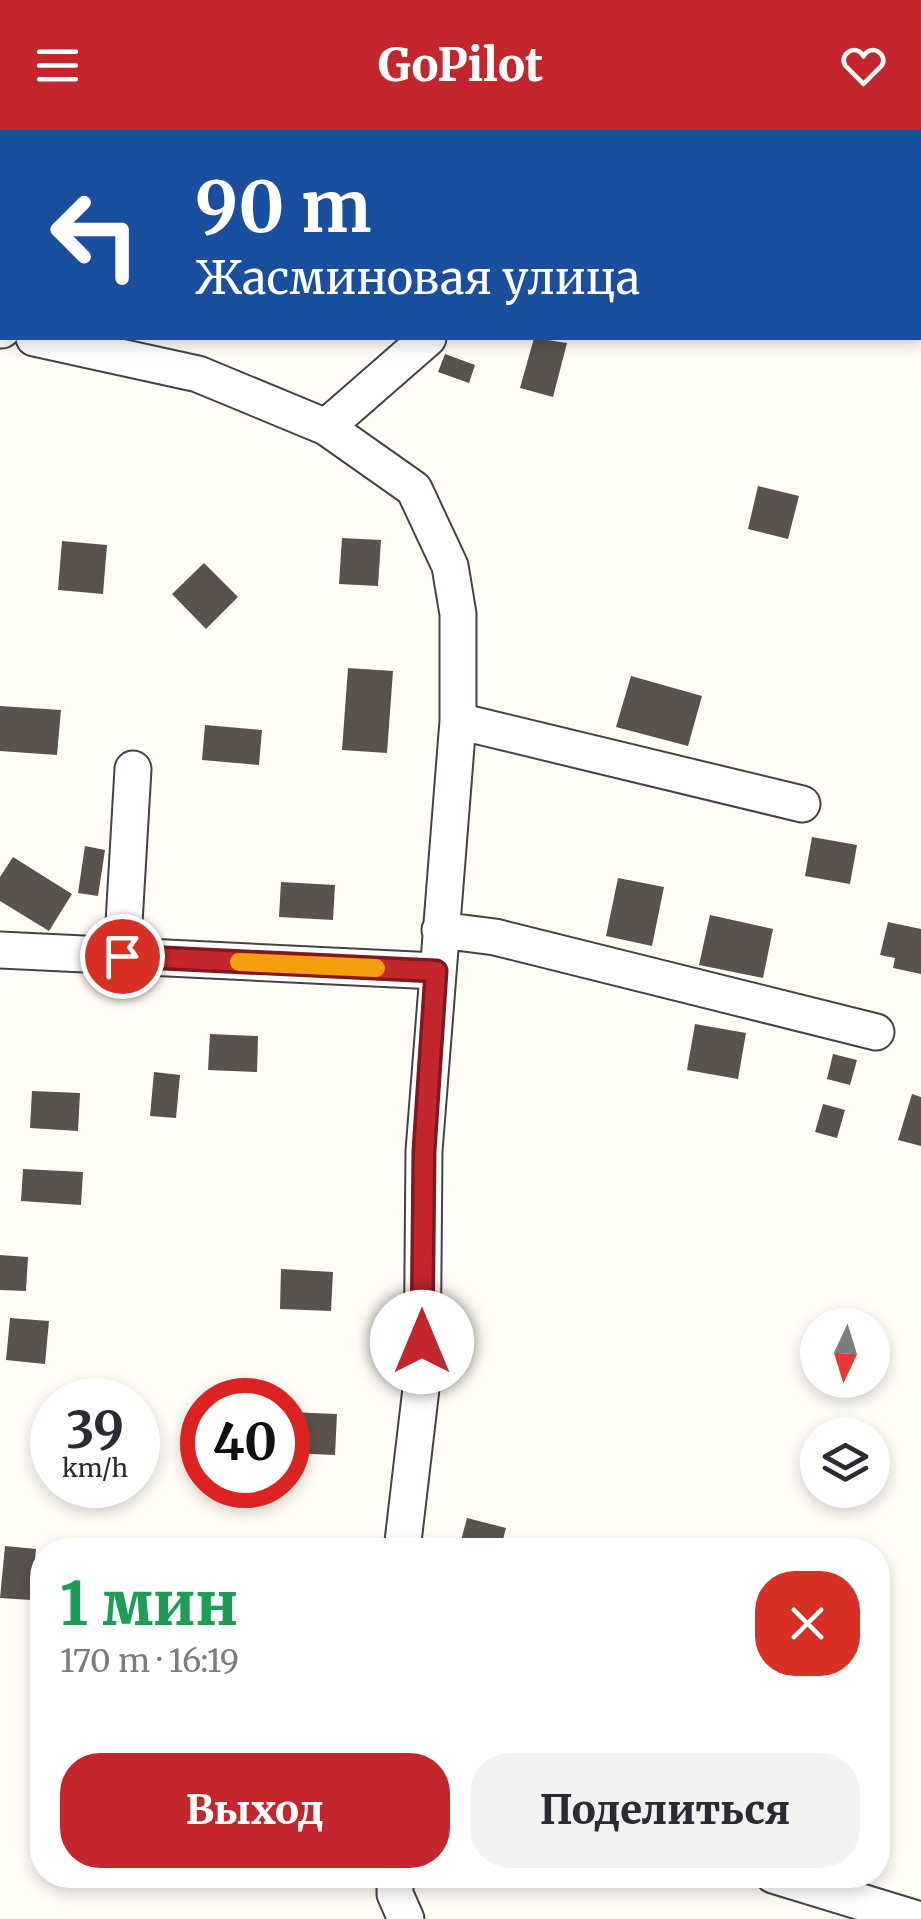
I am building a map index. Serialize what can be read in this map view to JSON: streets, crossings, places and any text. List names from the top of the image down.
{
  "north": "bottom",
  "page": {
    "header": "GoPilot",
    "turn": ["90 m", "Жасминовая улица"],
    "speed": "39 km/h",
    "limit": "40",
    "heading": ["1 мин", "170 m · 16:19"],
    "buttons": ["Выход", "Поделиться"]
  }
}
